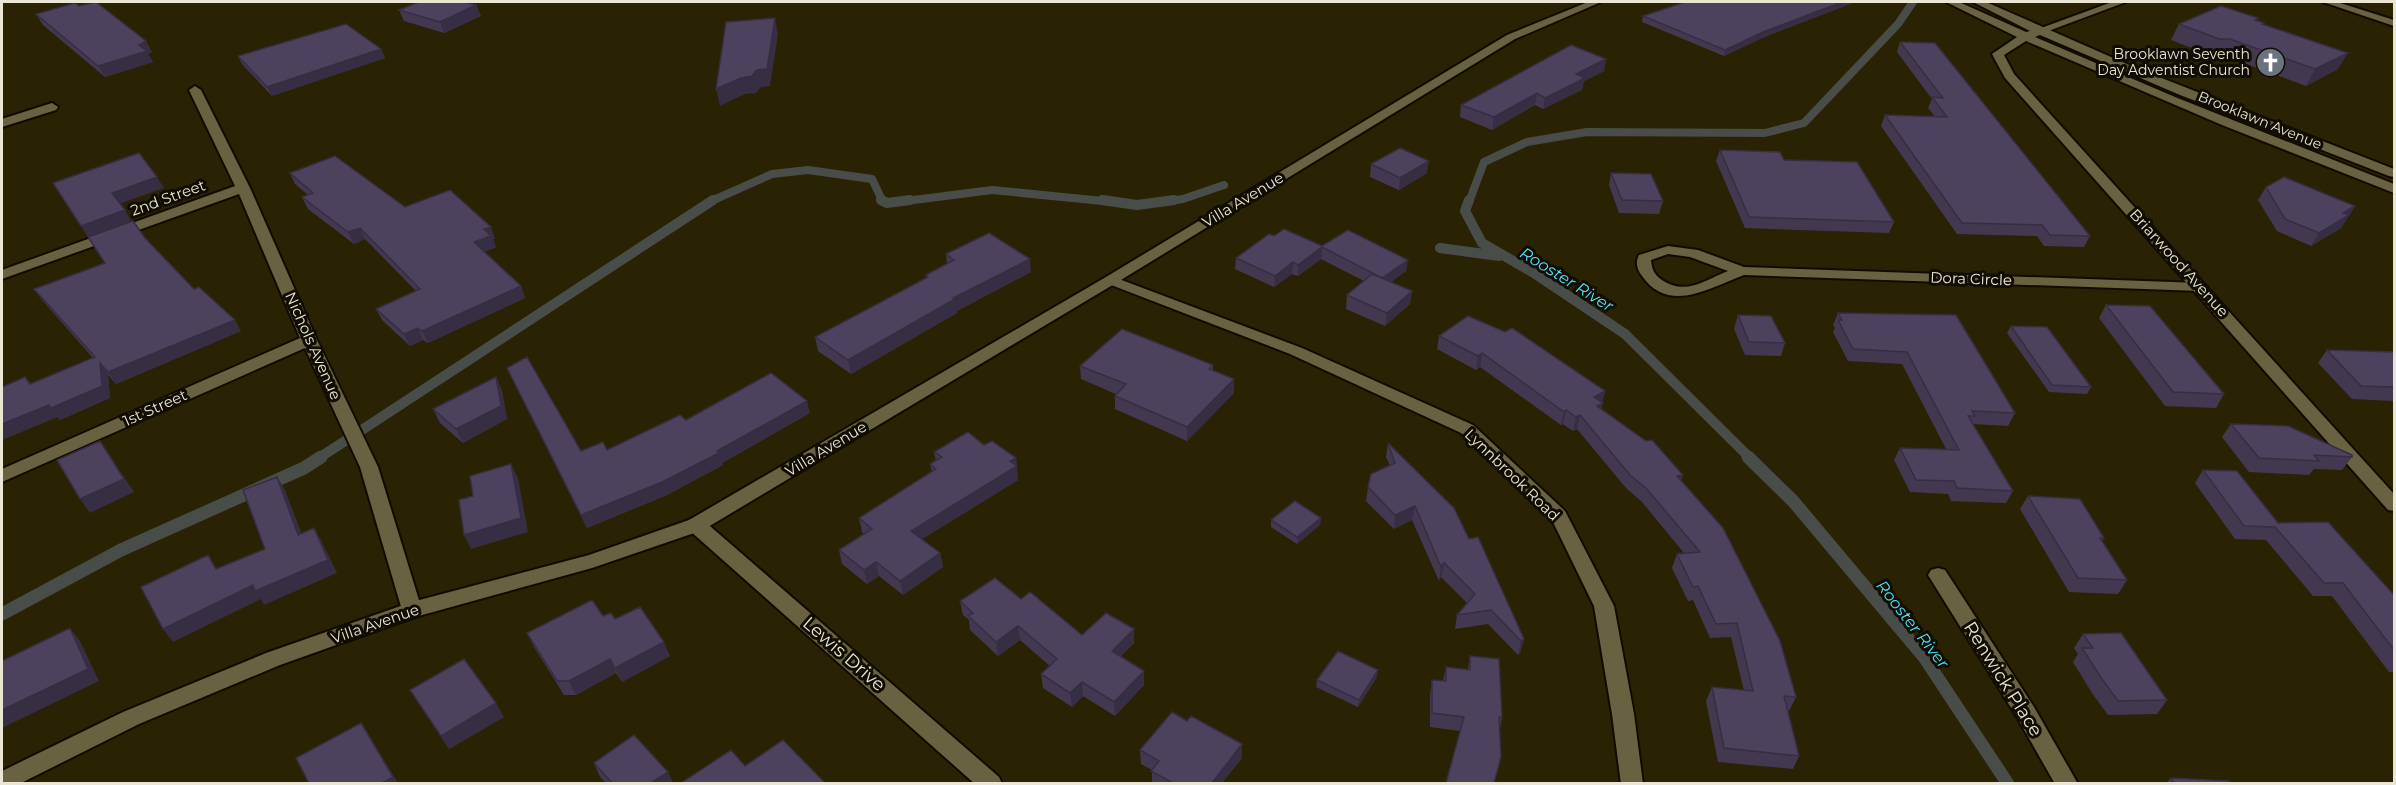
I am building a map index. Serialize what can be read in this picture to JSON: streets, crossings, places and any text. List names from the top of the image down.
{
  "streets": {
    "main road": [
      "Brooklawn Avenue",
      "2nd Street",
      "Villa Avenue",
      "Briarwood Avenue",
      "Dora Circle",
      "Nichols Avenue",
      "1st Street",
      "Lynnbrook Road",
      "Lewis Drive",
      "Renwick Place"
    ]
  },
  "crossings": [
    ["Brooklawn Avenue", "Briarwood Avenue"],
    ["2nd Street", "Nichols Avenue"],
    ["Villa Avenue", "Nichols Avenue"],
    ["Villa Avenue", "Lynnbrook Road"],
    ["Villa Avenue", "Lewis Drive"],
    ["Briarwood Avenue", "Dora Circle"],
    ["Nichols Avenue", "1st Street"]
  ],
  "water": ["Rooster River"],
  "places": {
    "church": ["Brooklawn Seventh Day Adventist Church"]
  }
}
